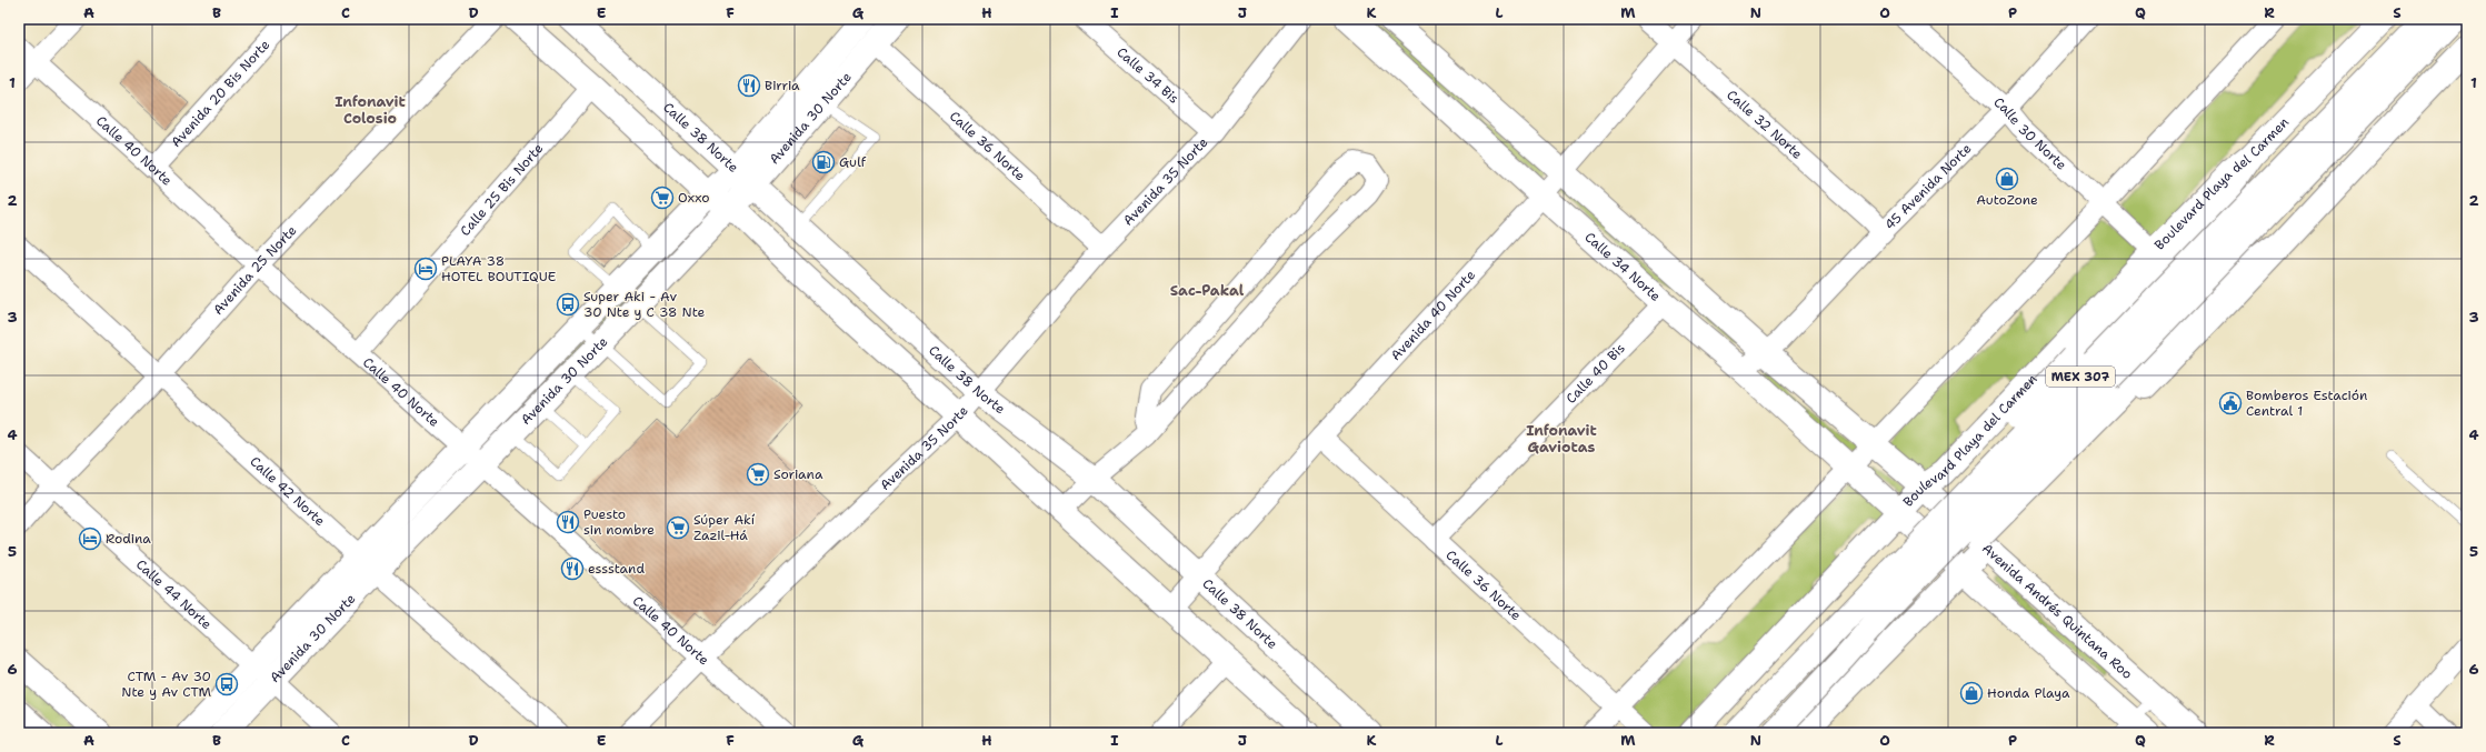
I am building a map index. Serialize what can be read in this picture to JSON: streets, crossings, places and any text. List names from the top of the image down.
{
  "streets": {
    "main road": [
      "Avenida 30 Norte",
      "Calle 38 Norte",
      "Boulevard Playa del Carmen",
      "Calle 34 Norte",
      "MEX 307",
      "Avenida Andrés Quintana Roo"
    ],
    "street": [
      "Calle 34 Bis",
      "Avenida 20 Bis Norte",
      "Calle 32 Norte",
      "Calle 30 Norte",
      "Calle 36 Norte",
      "Calle 40 Norte",
      "Avenida 35 Norte",
      "45 Avenida Norte",
      "Calle 25 Bis Norte",
      "Avenida 25 Norte",
      "Avenida 40 Norte",
      "Calle 40 Bis",
      "Calle 42 Norte",
      "Calle 44 Norte"
    ]
  },
  "crossings": [
    ["Calle 34 Bis", "Avenida 35 Norte"],
    ["Avenida 20 Bis Norte", "Calle 40 Norte"],
    ["Avenida 30 Norte", "Calle 38 Norte"],
    ["Avenida 30 Norte", "Calle 36 Norte"],
    ["Avenida 30 Norte", "Calle 40 Norte"],
    ["Avenida 30 Norte", "Calle 42 Norte"],
    ["Avenida 30 Norte", "Calle 44 Norte"],
    ["Calle 32 Norte", "45 Avenida Norte"],
    ["Calle 32 Norte", "Avenida 40 Norte"],
    ["Calle 30 Norte", "Boulevard Playa del Carmen"],
    ["Calle 30 Norte", "45 Avenida Norte"],
    ["Calle 38 Norte", "Avenida 35 Norte"],
    ["Calle 38 Norte", "Avenida 40 Norte"],
    ["Calle 36 Norte", "Avenida 35 Norte"],
    ["Calle 36 Norte", "Avenida 40 Norte"],
    ["Calle 36 Norte", "Calle 40 Bis"],
    ["Calle 40 Norte", "Avenida 35 Norte"],
    ["Calle 40 Norte", "Calle 25 Bis Norte"],
    ["Calle 40 Norte", "Avenida 25 Norte"],
    ["Boulevard Playa del Carmen", "Calle 34 Norte"],
    ["Boulevard Playa del Carmen", "Avenida Andrés Quintana Roo"],
    ["45 Avenida Norte", "Calle 34 Norte"],
    ["Calle 34 Norte", "Avenida 40 Norte"],
    ["Calle 34 Norte", "Calle 40 Bis"],
    ["Avenida 25 Norte", "Calle 42 Norte"],
    ["Avenida 25 Norte", "Calle 44 Norte"]
  ],
  "districts": ["Infonavit Colosio", "Sac-Pakal", "Infonavit Gaviotas"],
  "places": {
    "restaurant": ["Birria", "Puesto sin nombre", "essstand"],
    "fuel station": ["Gulf"],
    "shop": ["AutoZone", "Honda Playa"],
    "supermarket": ["Oxxo", "Soriana", "Súper Akí Zazil-Há"],
    "hotel": ["PLAYA 38 HOTEL BOUTIQUE", "Rodina"],
    "bus stop": ["Super Aki - Av 30 Nte y C 38 Nte", "CTM - Av 30 Nte y Av CTM"],
    "public building": ["Bomberos Estación Central 1"]
  },
  "grid": {
    "columns": [
      "A",
      "B",
      "C",
      "D",
      "E",
      "F",
      "G",
      "H",
      "I",
      "J",
      "K",
      "L",
      "M",
      "N",
      "O",
      "P",
      "Q",
      "R",
      "S"
    ],
    "rows": [
      "1",
      "2",
      "3",
      "4",
      "5",
      "6"
    ]
  }
}
